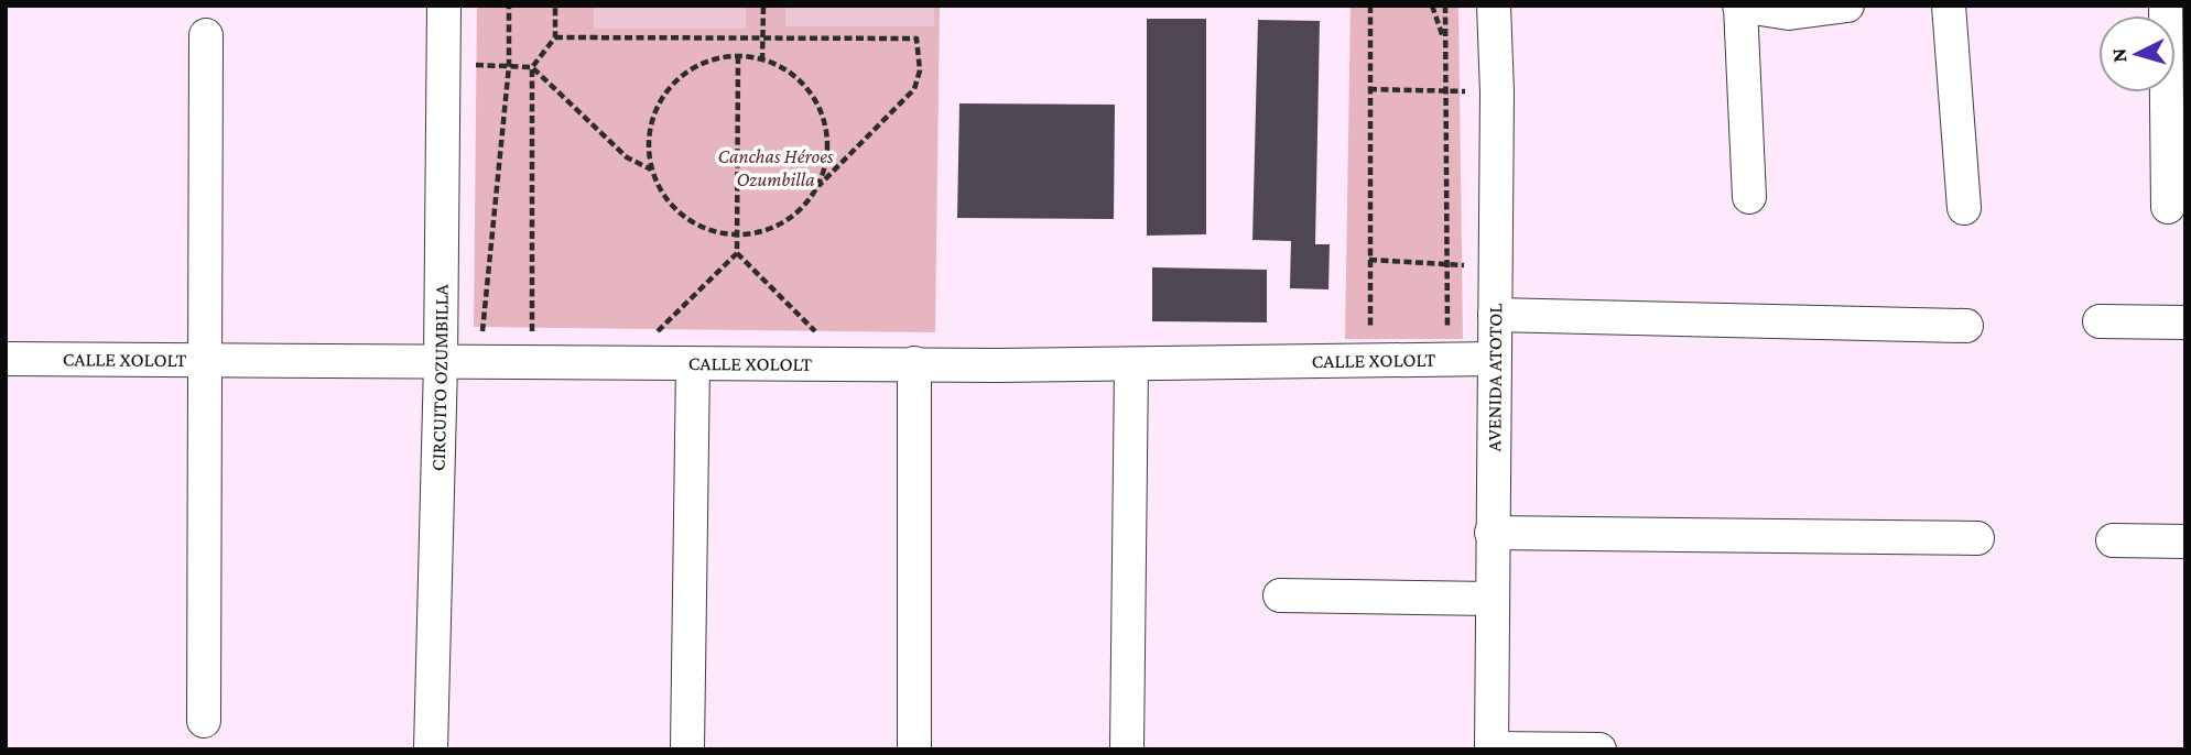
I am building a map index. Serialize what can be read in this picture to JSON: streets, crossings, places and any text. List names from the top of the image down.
{
  "streets": {
    "street": ["CALLE XOLOLT", "CIRCUITO OZUMBILLA", "AVENIDA ATOTOL"]
  },
  "crossings": [
    ["CALLE XOLOLT", "CIRCUITO OZUMBILLA"],
    ["CALLE XOLOLT", "AVENIDA ATOTOL"]
  ],
  "parks": ["Canchas Héroes Ozumbilla"],
  "north": "left"
}
